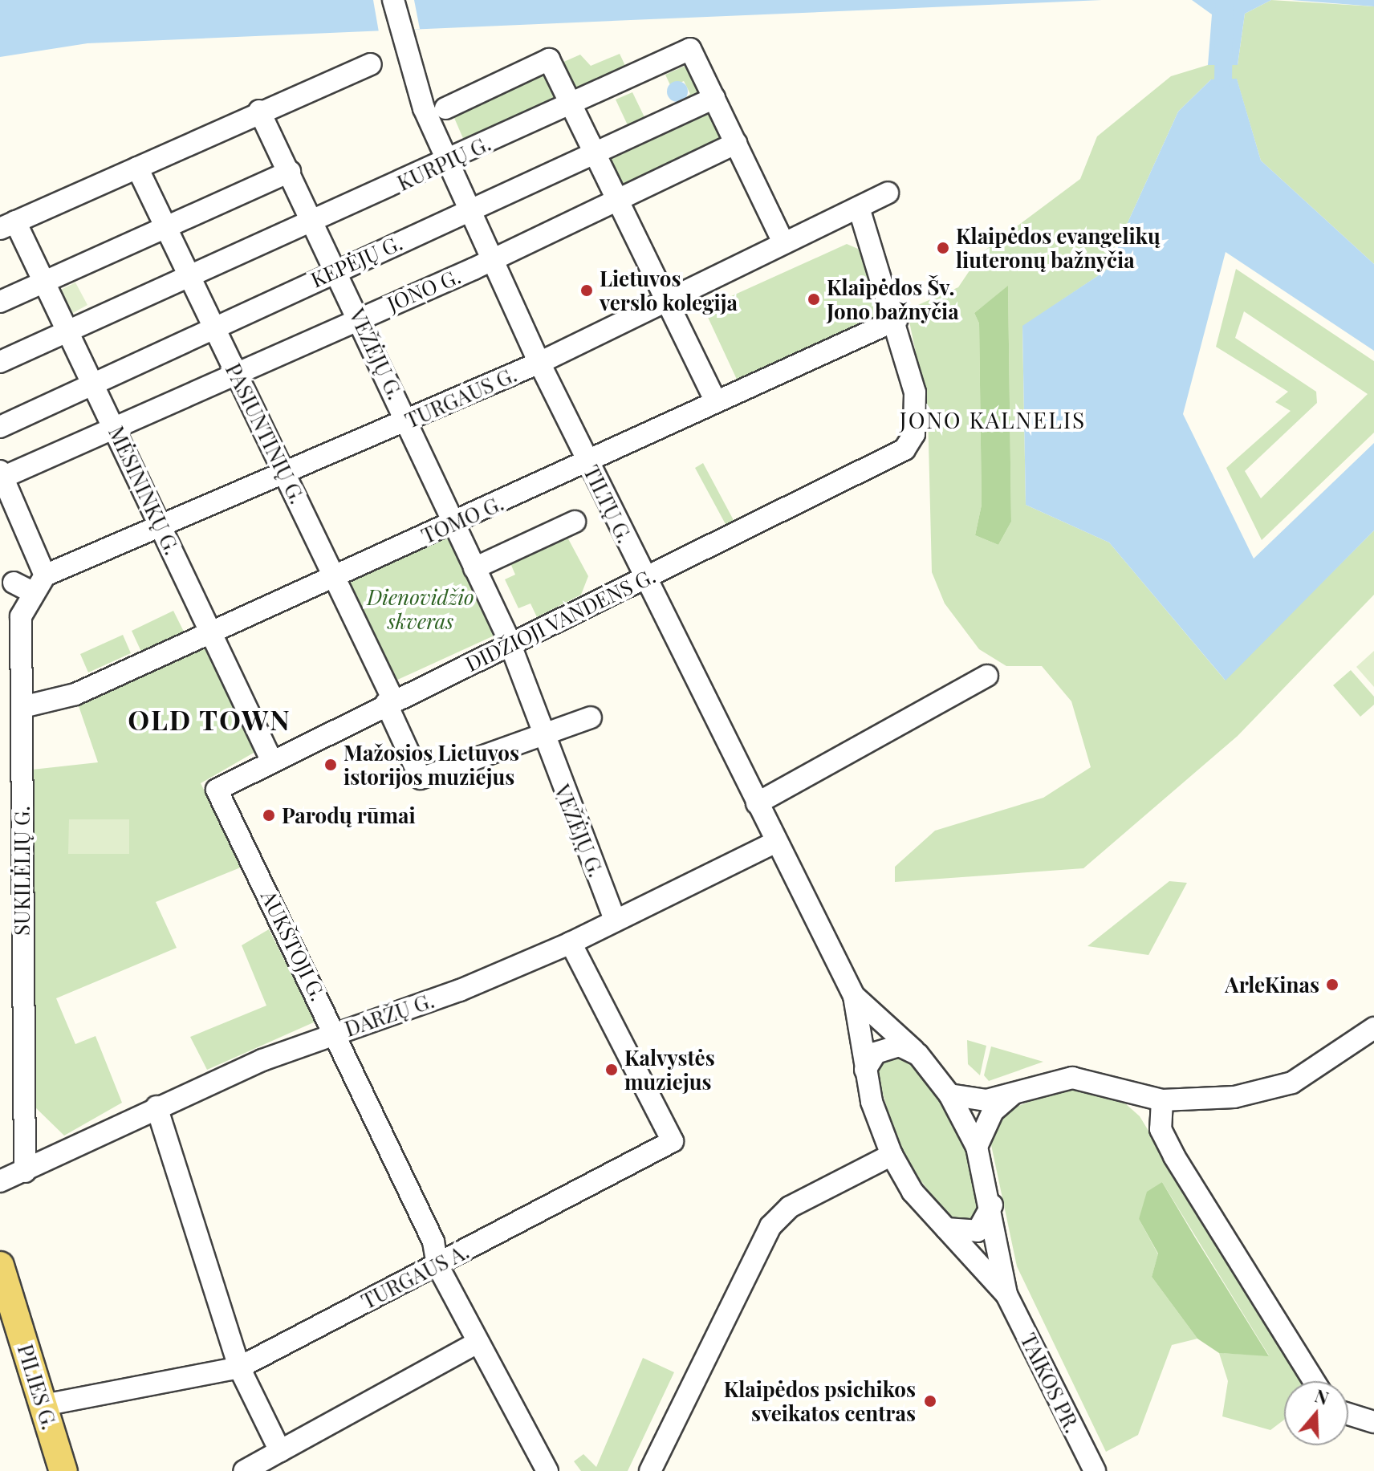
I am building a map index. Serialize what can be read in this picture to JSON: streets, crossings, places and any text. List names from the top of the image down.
{
  "streets": {
    "main road": ["PILIES G."],
    "street": [
      "KURPIŲ G.",
      "KEPĖJŲ G.",
      "JONO G.",
      "VEŽĖJŲ G.",
      "TURGAUS G.",
      "PASIUNTINIŲ G.",
      "MĖSININKŲ G.",
      "TILTŲ G.",
      "TOMO G.",
      "DIDŽIOJI VANDENS G.",
      "SUKILĖLIŲ G.",
      "AUKŠTOJI G.",
      "DARŽŲ G.",
      "TURGAUS A.",
      "TAIKOS PR."
    ]
  },
  "crossings": [
    ["KURPIŲ G.", "KEPĖJŲ G."],
    ["KURPIŲ G.", "JONO G."],
    ["KURPIŲ G.", "VEŽĖJŲ G."],
    ["KURPIŲ G.", "TURGAUS G."],
    ["KURPIŲ G.", "PASIUNTINIŲ G."],
    ["KURPIŲ G.", "MĖSININKŲ G."],
    ["KURPIŲ G.", "TILTŲ G."],
    ["KEPĖJŲ G.", "VEŽĖJŲ G."],
    ["KEPĖJŲ G.", "PASIUNTINIŲ G."],
    ["KEPĖJŲ G.", "MĖSININKŲ G."],
    ["KEPĖJŲ G.", "TILTŲ G."],
    ["JONO G.", "VEŽĖJŲ G."],
    ["JONO G.", "PASIUNTINIŲ G."],
    ["JONO G.", "MĖSININKŲ G."],
    ["JONO G.", "TILTŲ G."],
    ["VEŽĖJŲ G.", "TURGAUS G."],
    ["VEŽĖJŲ G.", "PASIUNTINIŲ G."],
    ["VEŽĖJŲ G.", "TOMO G."],
    ["VEŽĖJŲ G.", "DIDŽIOJI VANDENS G."],
    ["VEŽĖJŲ G.", "DARŽŲ G."],
    ["TURGAUS G.", "PASIUNTINIŲ G."],
    ["TURGAUS G.", "MĖSININKŲ G."],
    ["TURGAUS G.", "TILTŲ G."],
    ["TURGAUS G.", "SUKILĖLIŲ G."],
    ["PASIUNTINIŲ G.", "TOMO G."],
    ["PASIUNTINIŲ G.", "DIDŽIOJI VANDENS G."],
    ["MĖSININKŲ G.", "TOMO G."],
    ["MĖSININKŲ G.", "DIDŽIOJI VANDENS G."],
    ["TILTŲ G.", "TOMO G."],
    ["TILTŲ G.", "DIDŽIOJI VANDENS G."],
    ["TILTŲ G.", "DARŽŲ G."],
    ["TILTŲ G.", "TAIKOS PR."],
    ["TOMO G.", "DIDŽIOJI VANDENS G."],
    ["TOMO G.", "SUKILĖLIŲ G."],
    ["DIDŽIOJI VANDENS G.", "AUKŠTOJI G."],
    ["SUKILĖLIŲ G.", "DARŽŲ G."],
    ["AUKŠTOJI G.", "DARŽŲ G."],
    ["AUKŠTOJI G.", "TURGAUS A."],
    ["DARŽŲ G.", "TURGAUS A."],
    ["TURGAUS A.", "PILIES G."]
  ],
  "districts": ["JONO KALNELIS", "OLD TOWN"],
  "parks": ["Dienovidžio skveras"],
  "places": [
    "Klaipėdos evangelikų liuteronų bažnyčia",
    "Lietuvos verslo kolegija",
    "Klaipėdos Šv. Jono bažnyčia",
    "Mažosios Lietuvos istorijos muziejus",
    "Parodų rūmai",
    "ArleKinas",
    "Kalvystės muziejus",
    "Klaipėdos psichikos sveikatos centras"
  ],
  "north": "top"
}
